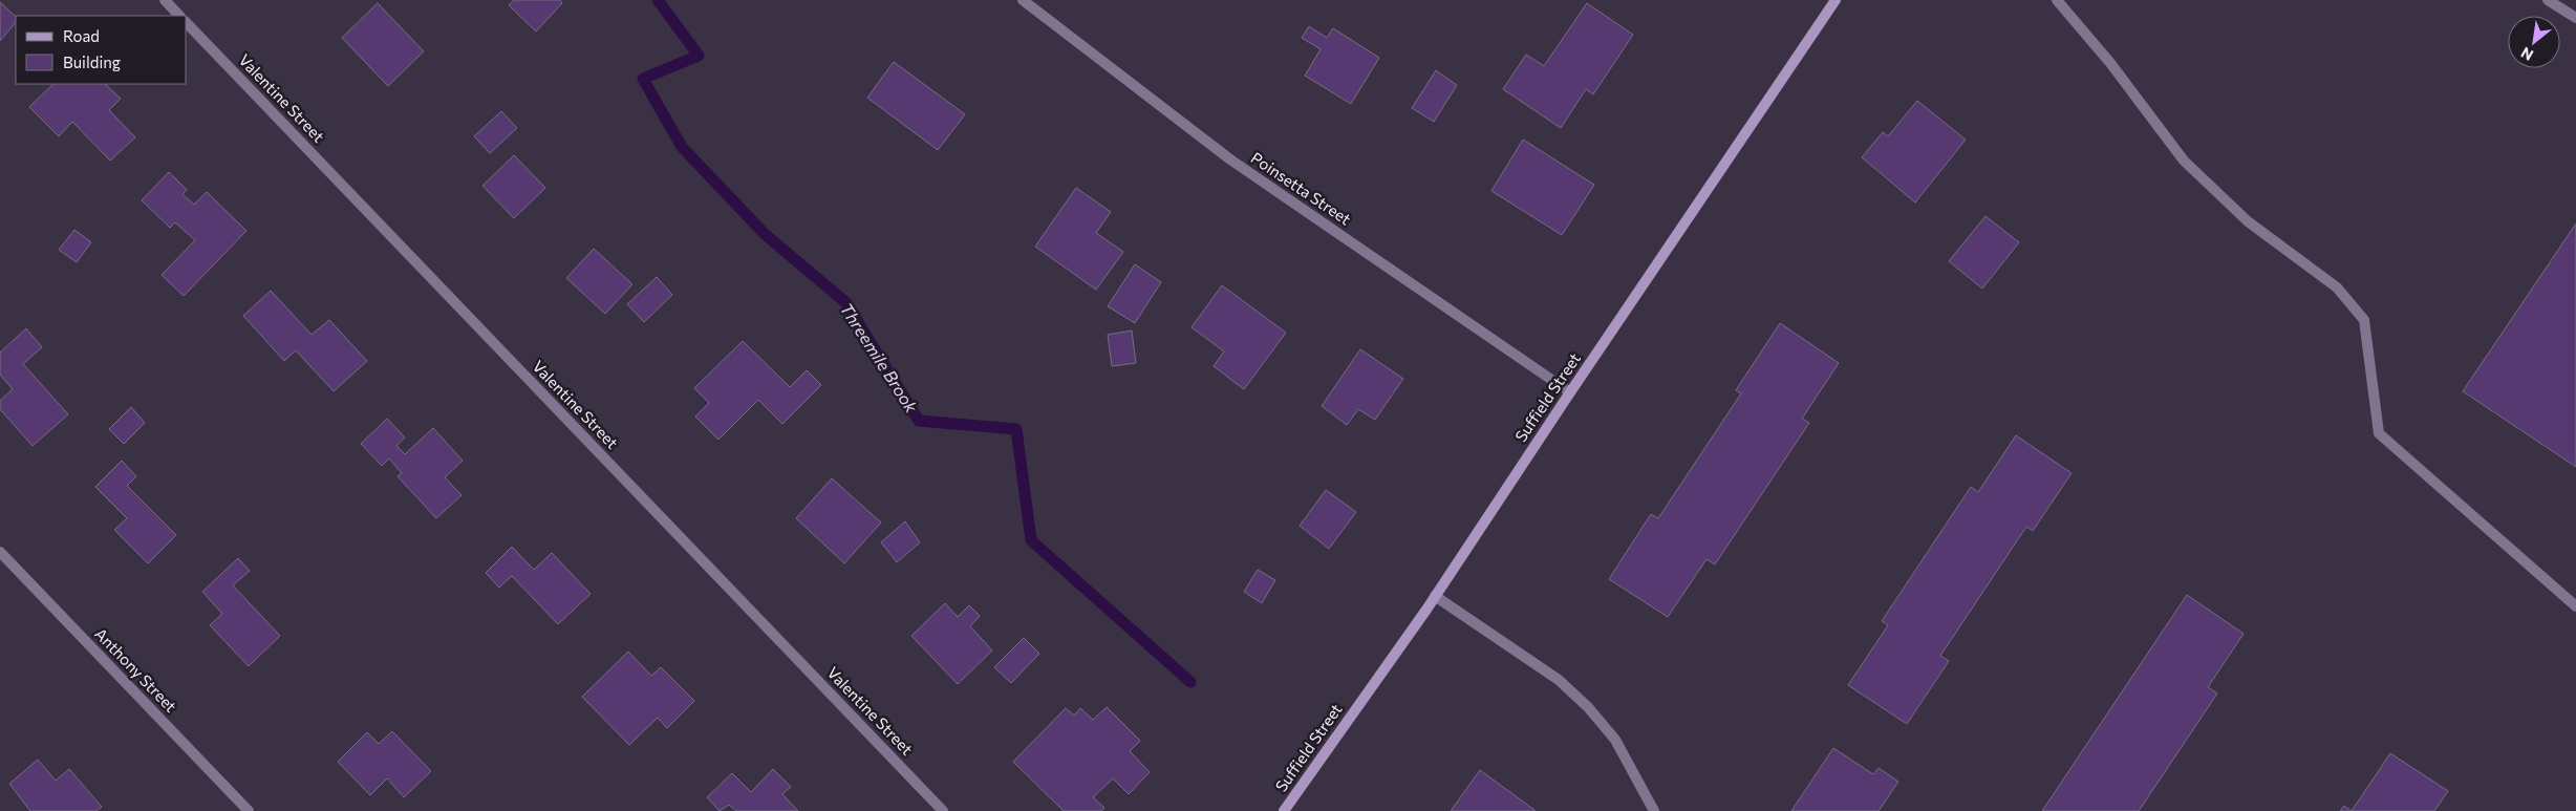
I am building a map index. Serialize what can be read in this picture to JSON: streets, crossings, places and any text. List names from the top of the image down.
{
  "streets": {
    "main road": ["Suffield Street"],
    "street": ["Valentine Street", "Poinsetta Street", "Anthony Street"]
  },
  "crossings": [
    ["Poinsetta Street", "Suffield Street"]
  ],
  "water": ["Threemile Brook"],
  "legend": ["Road", "Building"],
  "north": "bottom left"
}
